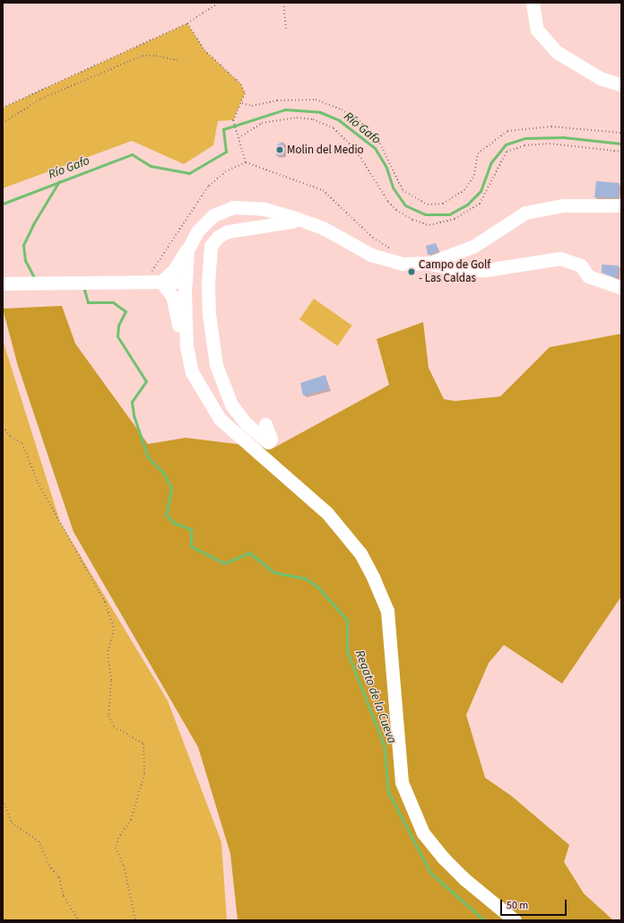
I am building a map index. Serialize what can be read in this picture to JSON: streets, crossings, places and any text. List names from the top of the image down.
{
  "water": ["Río Gafo", "Regato de la Cueva"],
  "places": ["Molin del Medio", "Campo de Golf - Las Caldas"],
  "scale_bar": "50 m"
}
